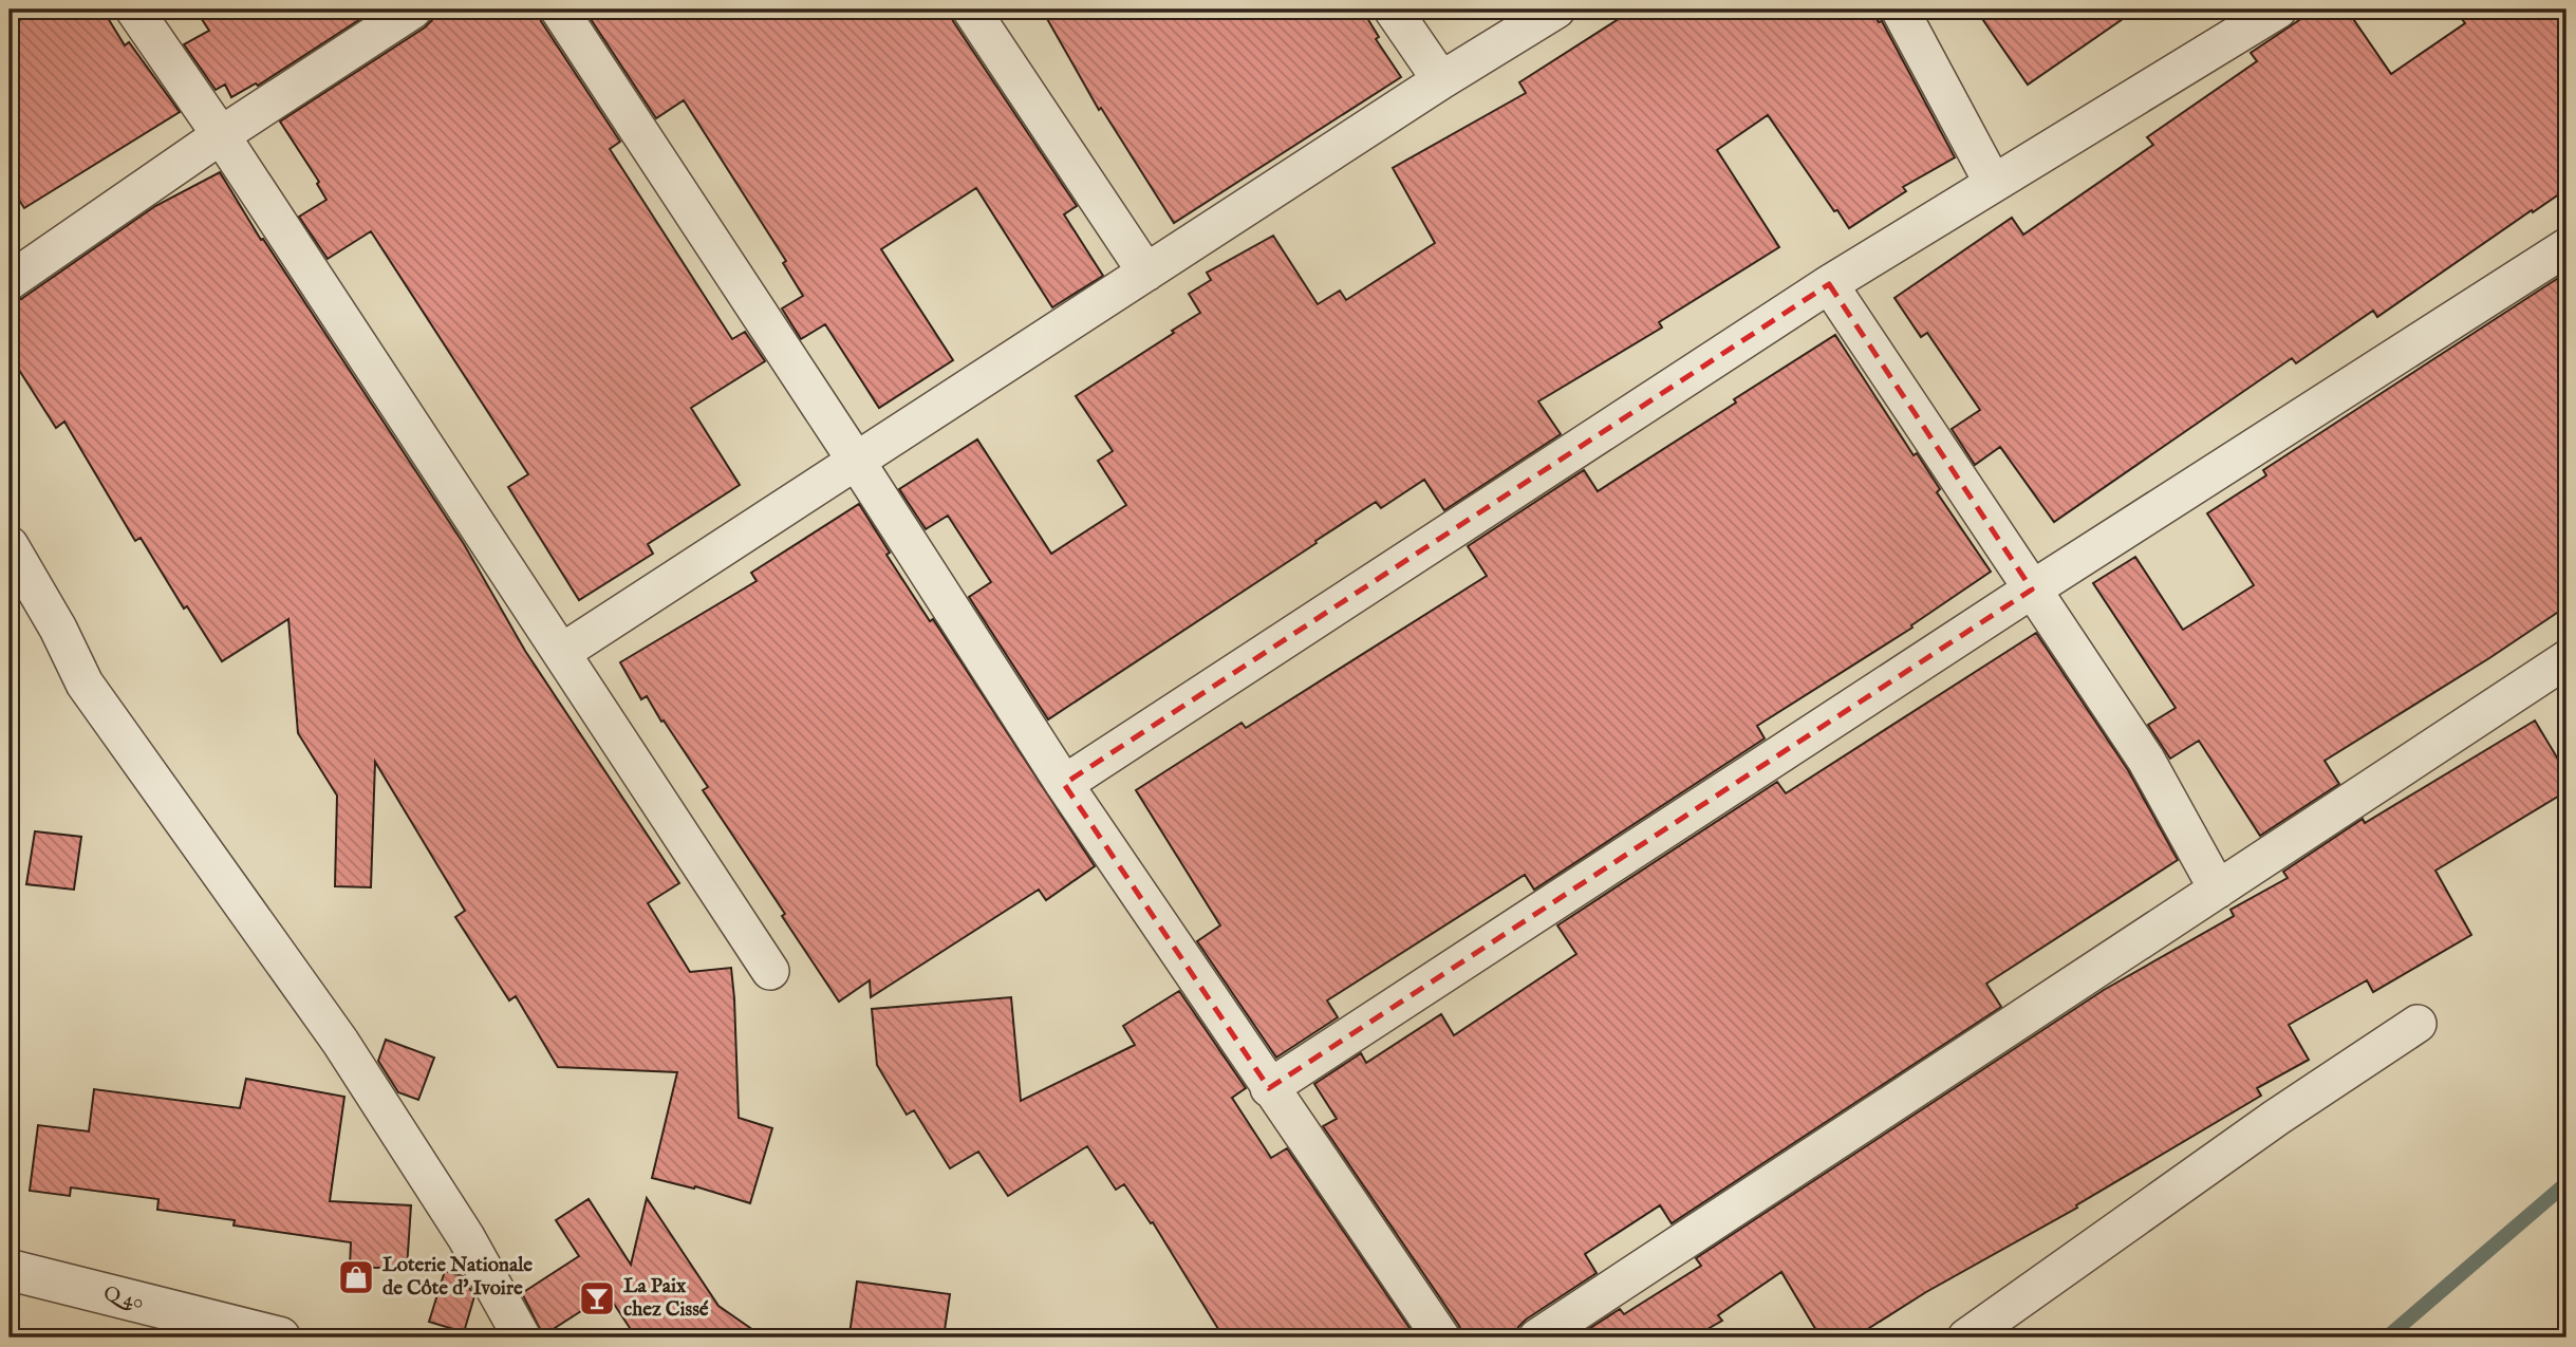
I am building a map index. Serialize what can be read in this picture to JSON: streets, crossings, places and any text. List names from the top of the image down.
{
  "streets": {
    "street": ["Q 40"]
  },
  "places": {
    "shop": ["Loterie Nationale de Côte d' Ivoire"],
    "bar": ["La Paix chez Cissé"]
  }
}
